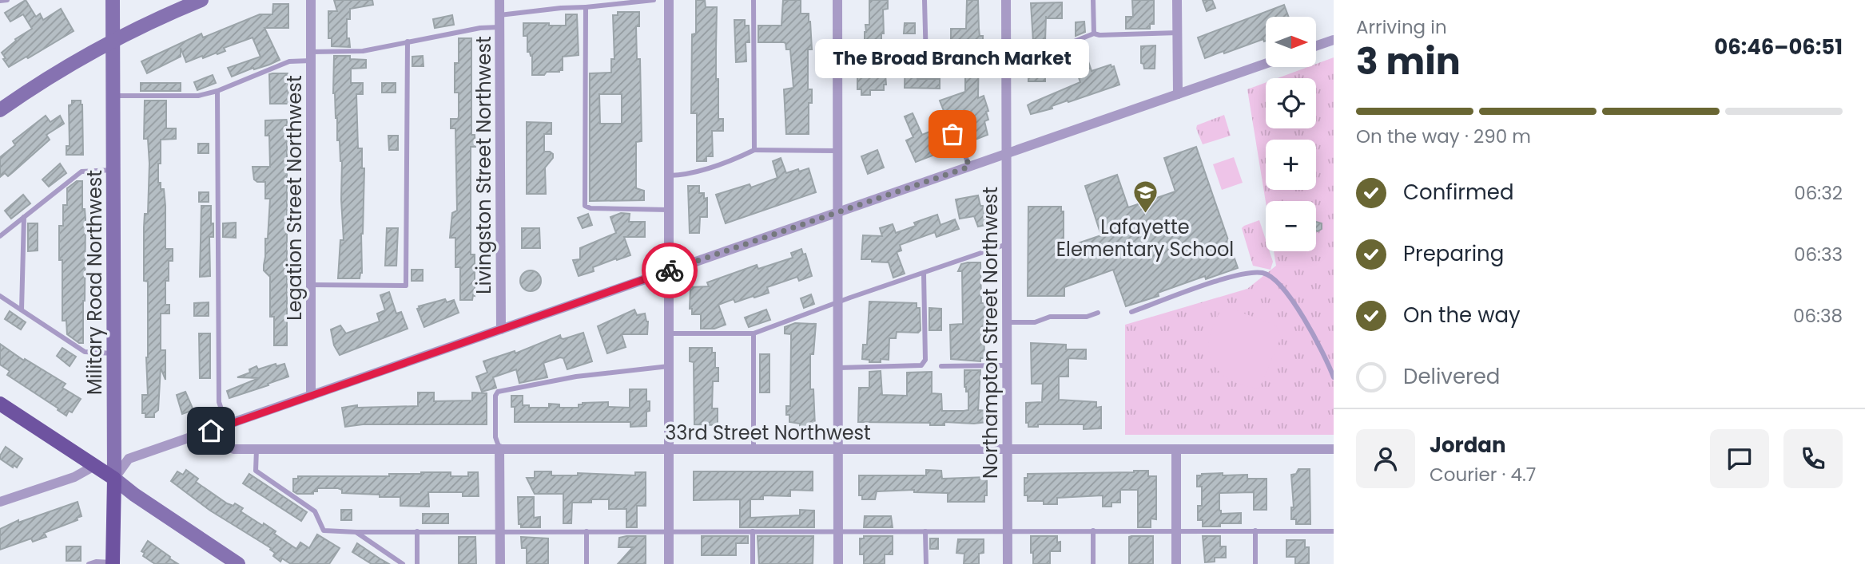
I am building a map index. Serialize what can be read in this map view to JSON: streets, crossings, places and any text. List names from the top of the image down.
{
  "streets": {
    "main road": ["Military Road Northwest"],
    "street": [
      "Livingston Street Northwest",
      "Legation Street Northwest",
      "Northampton Street Northwest",
      "33rd Street Northwest"
    ]
  },
  "crossings": [
    ["Northampton Street Northwest", "33rd Street Northwest"]
  ],
  "places": {
    "other": ["The Broad Branch Market"],
    "school or university": ["Lafayette Elementary School"]
  },
  "north": "right",
  "page": {
    "heading": ["3 min", "Arriving in", "06:46–06:51"],
    "panel": ["Jordan", "Courier · 4.7"],
    "map_buttons": ["+", "−"],
    "bubble": "The Broad Branch Market",
    "bar": "On the way · 290 m",
    "list": [
      ["Confirmed", "06:32"],
      ["Preparing", "06:33"],
      ["On the way", "06:38"],
      "Delivered"
    ]
  }
}
